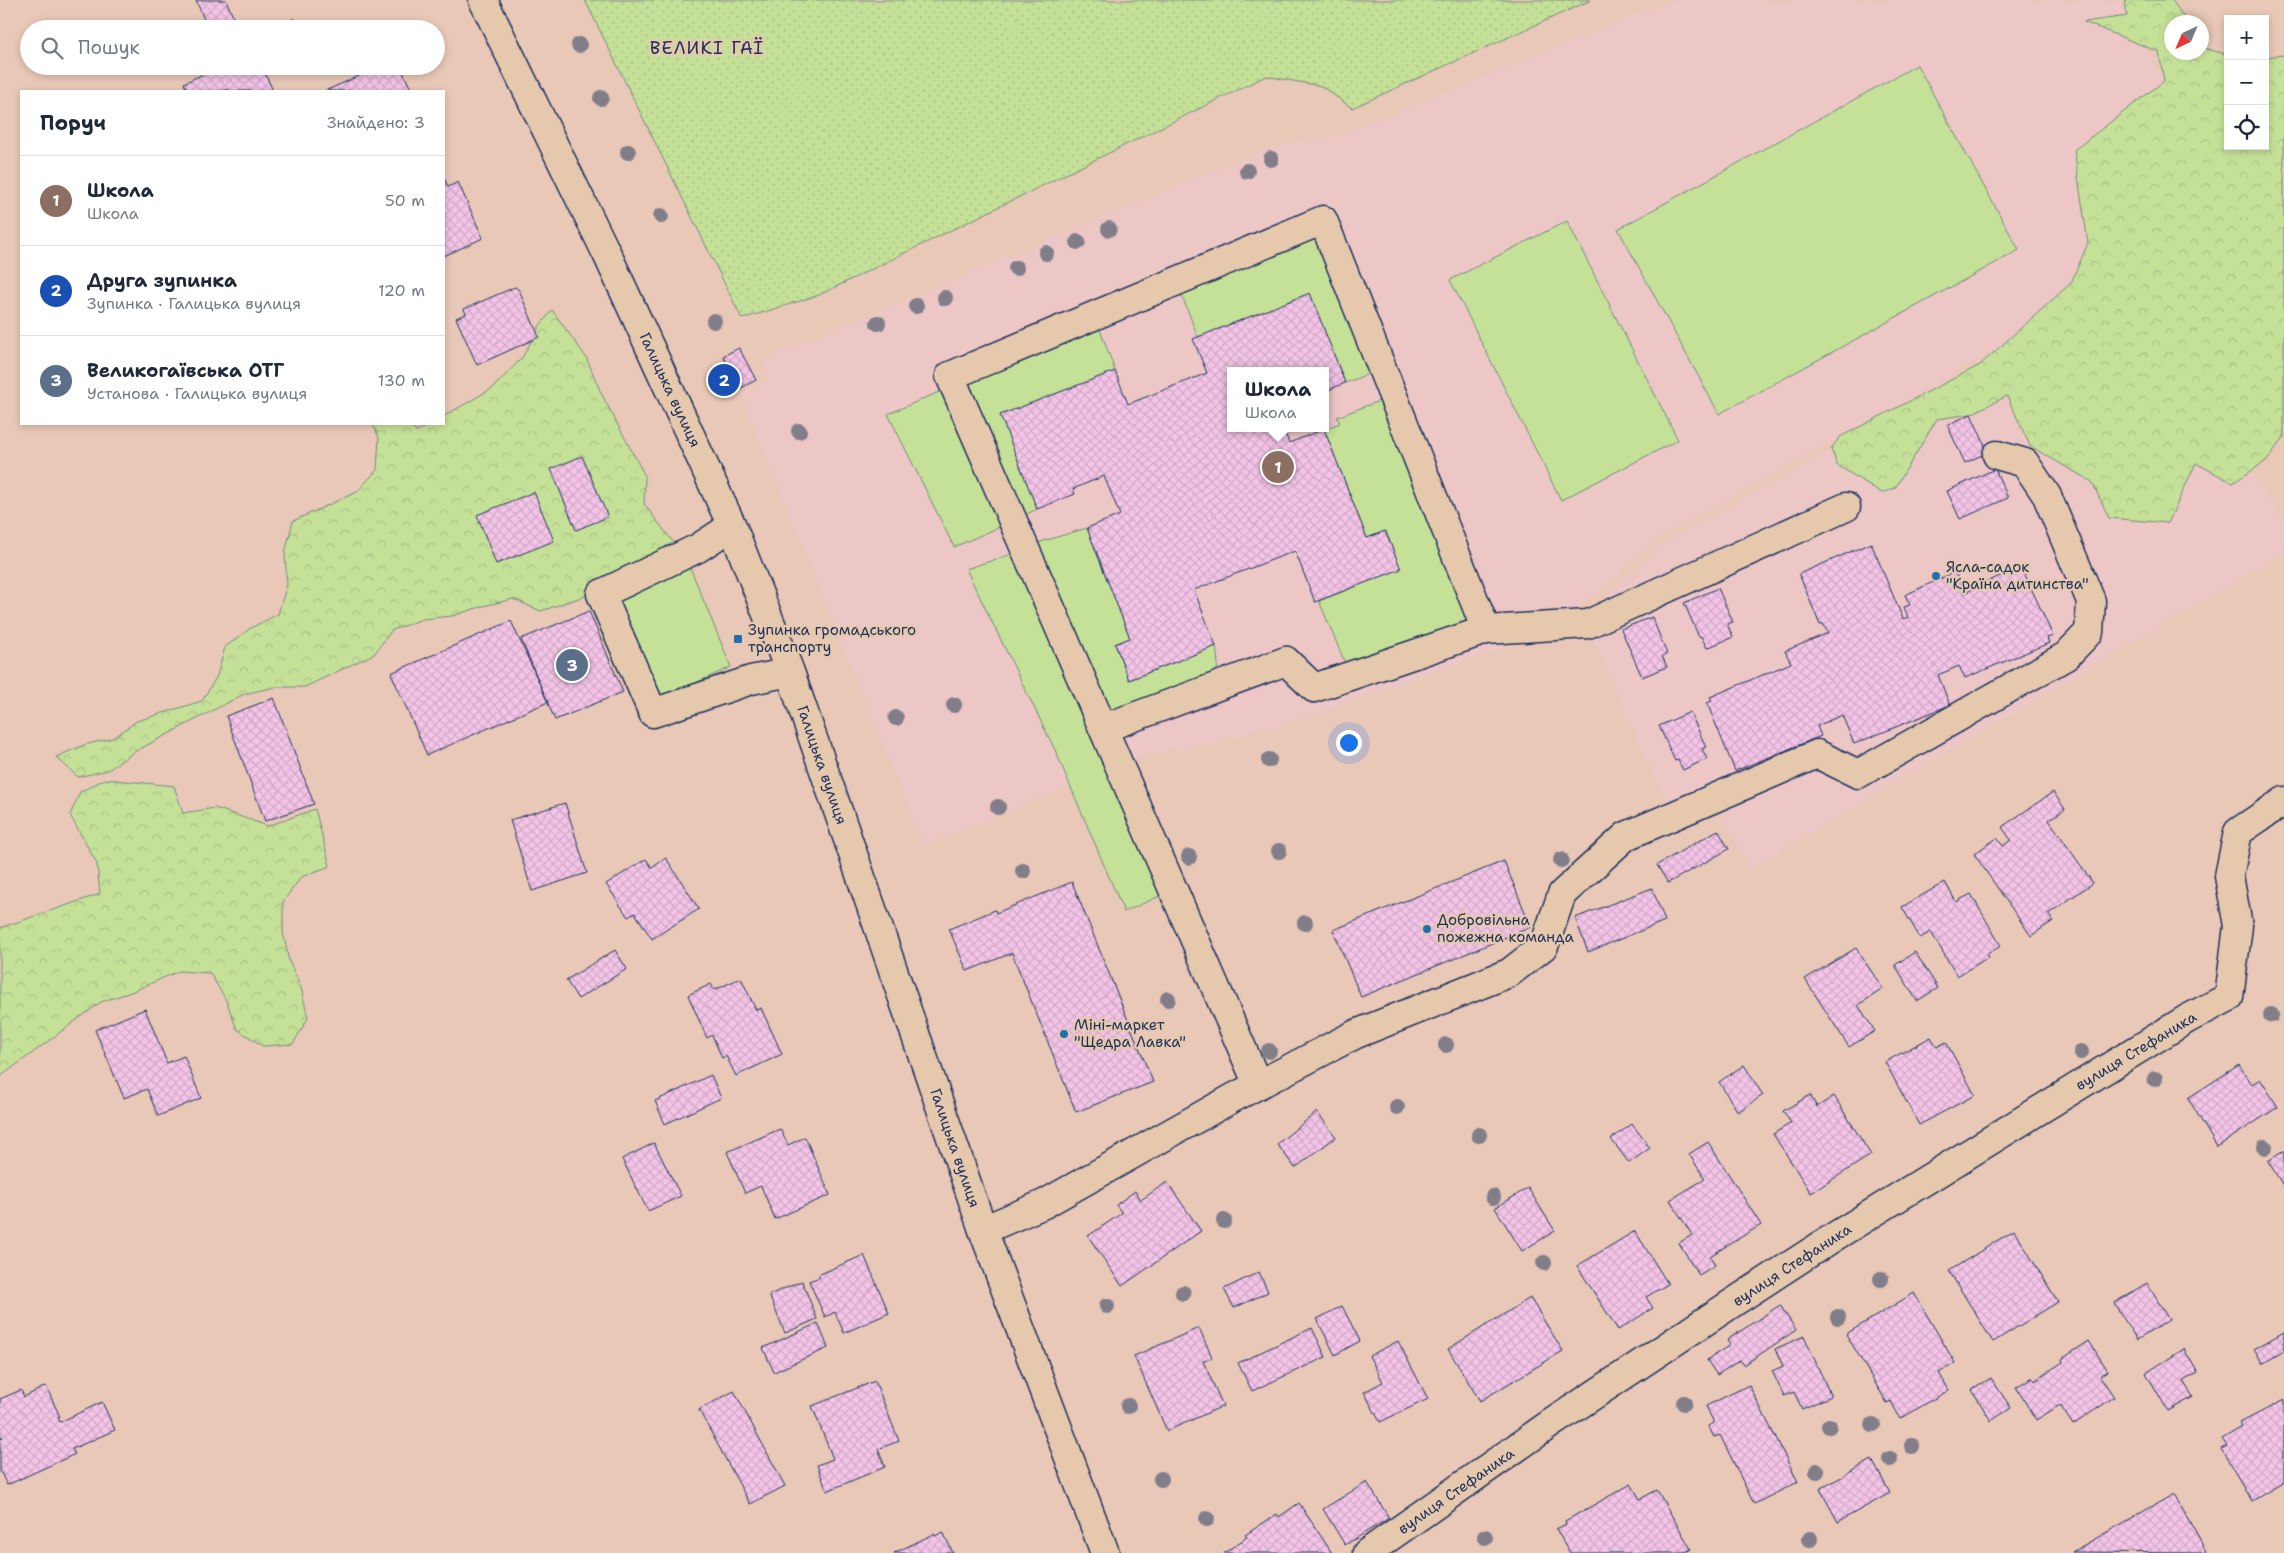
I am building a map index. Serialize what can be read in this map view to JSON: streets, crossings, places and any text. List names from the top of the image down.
{
  "streets": {
    "street": ["Галицька вулиця", "вулиця Стефаника"]
  },
  "districts": ["ВЕЛИКІ ГАЇ"],
  "places": {
    "other": ["Ясла-садок \"Країна дитинства\"", "Добровільна пожежна команда", "Міні-маркет \"Щедра Лавка\""],
    "transit": ["Зупинка громадського транспорту"]
  },
  "north": "bottom left",
  "page": {
    "map_buttons": ["+", "−"],
    "search": "Пошук",
    "heading": ["Поруч", "Знайдено: 3"],
    "list": [
      {
        "mark": "1",
        "name": "Школа",
        "note": "Школа",
        "value": "50 m"
      },
      {
        "mark": "2",
        "name": "Друга зупинка",
        "note": "Зупинка · Галицька вулиця",
        "value": "120 m"
      },
      {
        "mark": "3",
        "name": "Великогаївська ОТГ",
        "note": "Установа · Галицька вулиця",
        "value": "130 m"
      }
    ],
    "pins": ["2", "1", "3"],
    "popup": ["Школа", "Школа"]
  }
}
